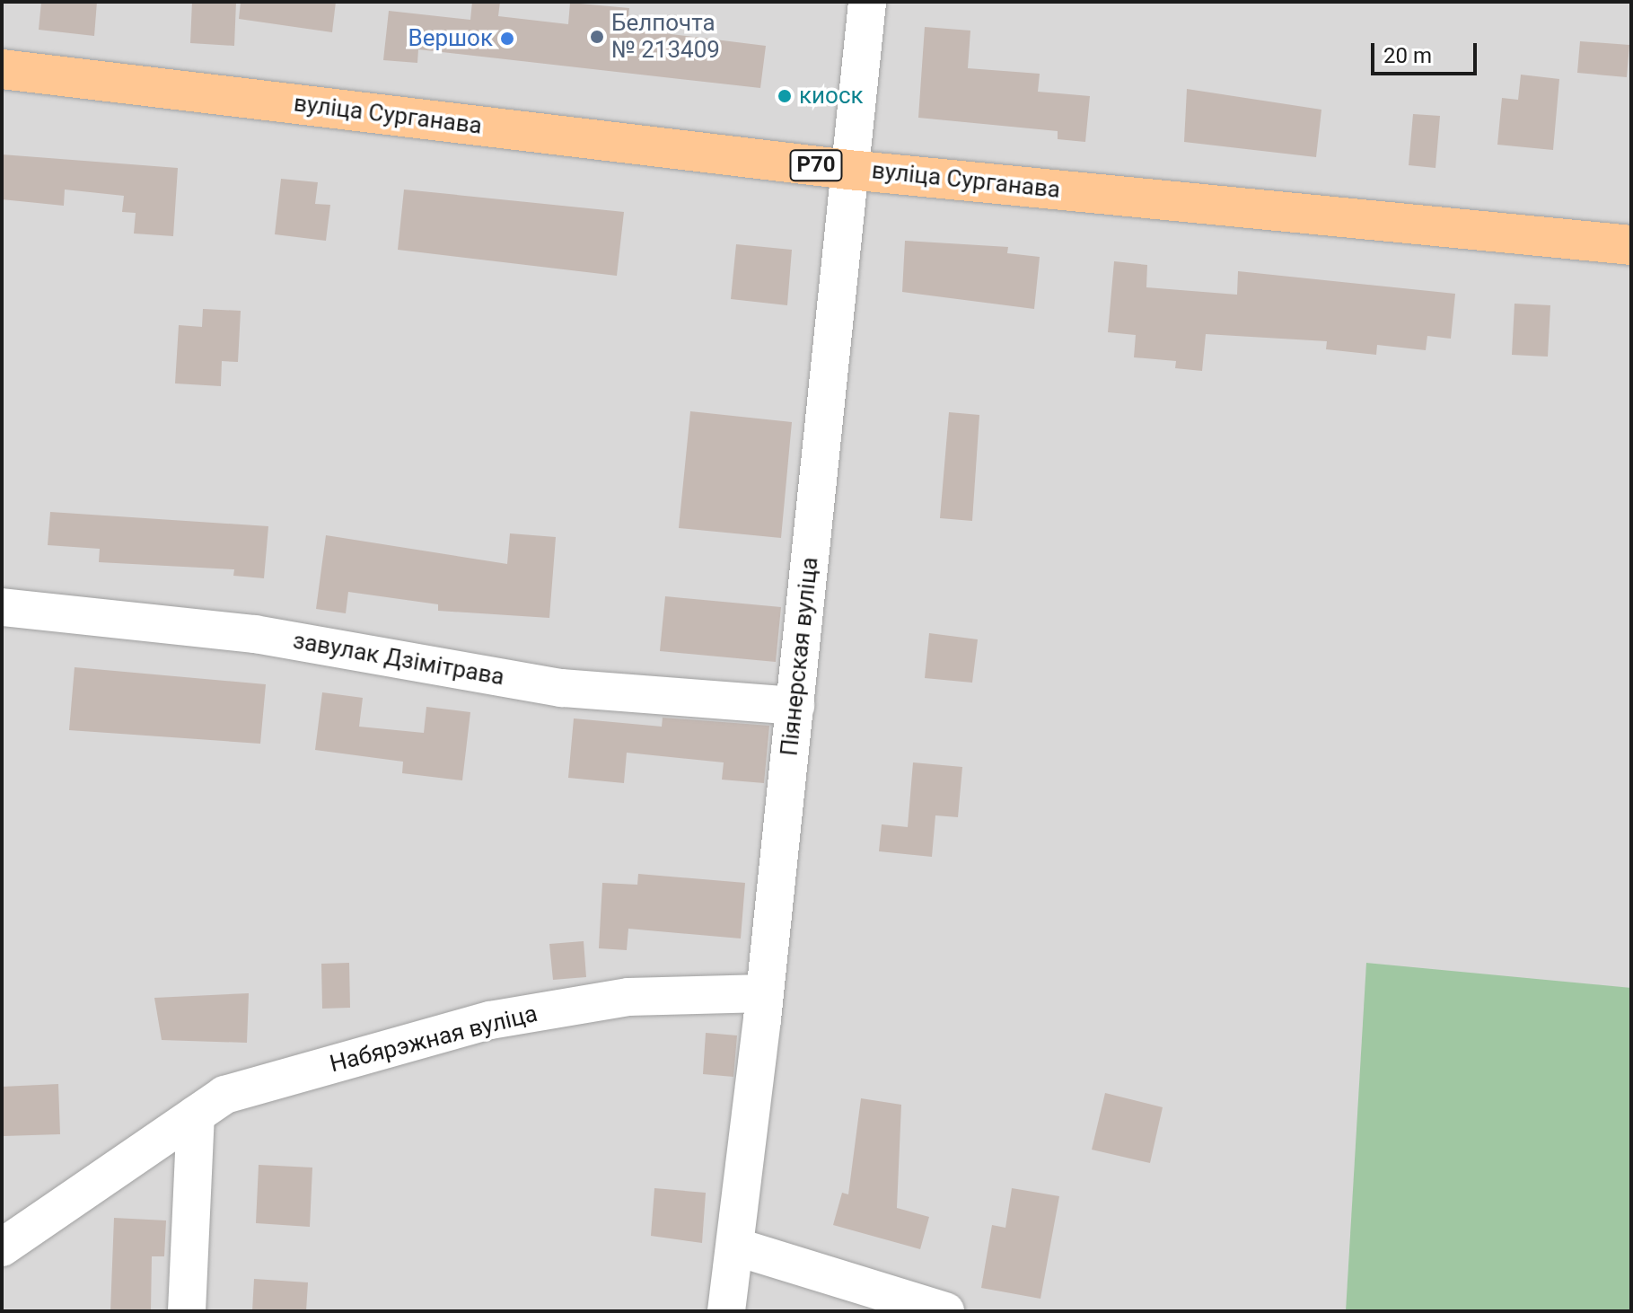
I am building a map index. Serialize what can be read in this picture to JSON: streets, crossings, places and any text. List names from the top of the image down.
{
  "streets": {
    "main road": ["вуліца Сурганава", "Р70"],
    "street": ["Піянерская вуліца", "завулак Дзімітрава", "Набярэжная вуліца"]
  },
  "crossings": [
    ["вуліца Сурганава", "Піянерская вуліца"],
    ["Піянерская вуліца", "завулак Дзімітрава"],
    ["Піянерская вуліца", "Набярэжная вуліца"]
  ],
  "places": ["Белпочта № 213409", "Вершок", "киоск"],
  "scale_bar": "20 m"
}
